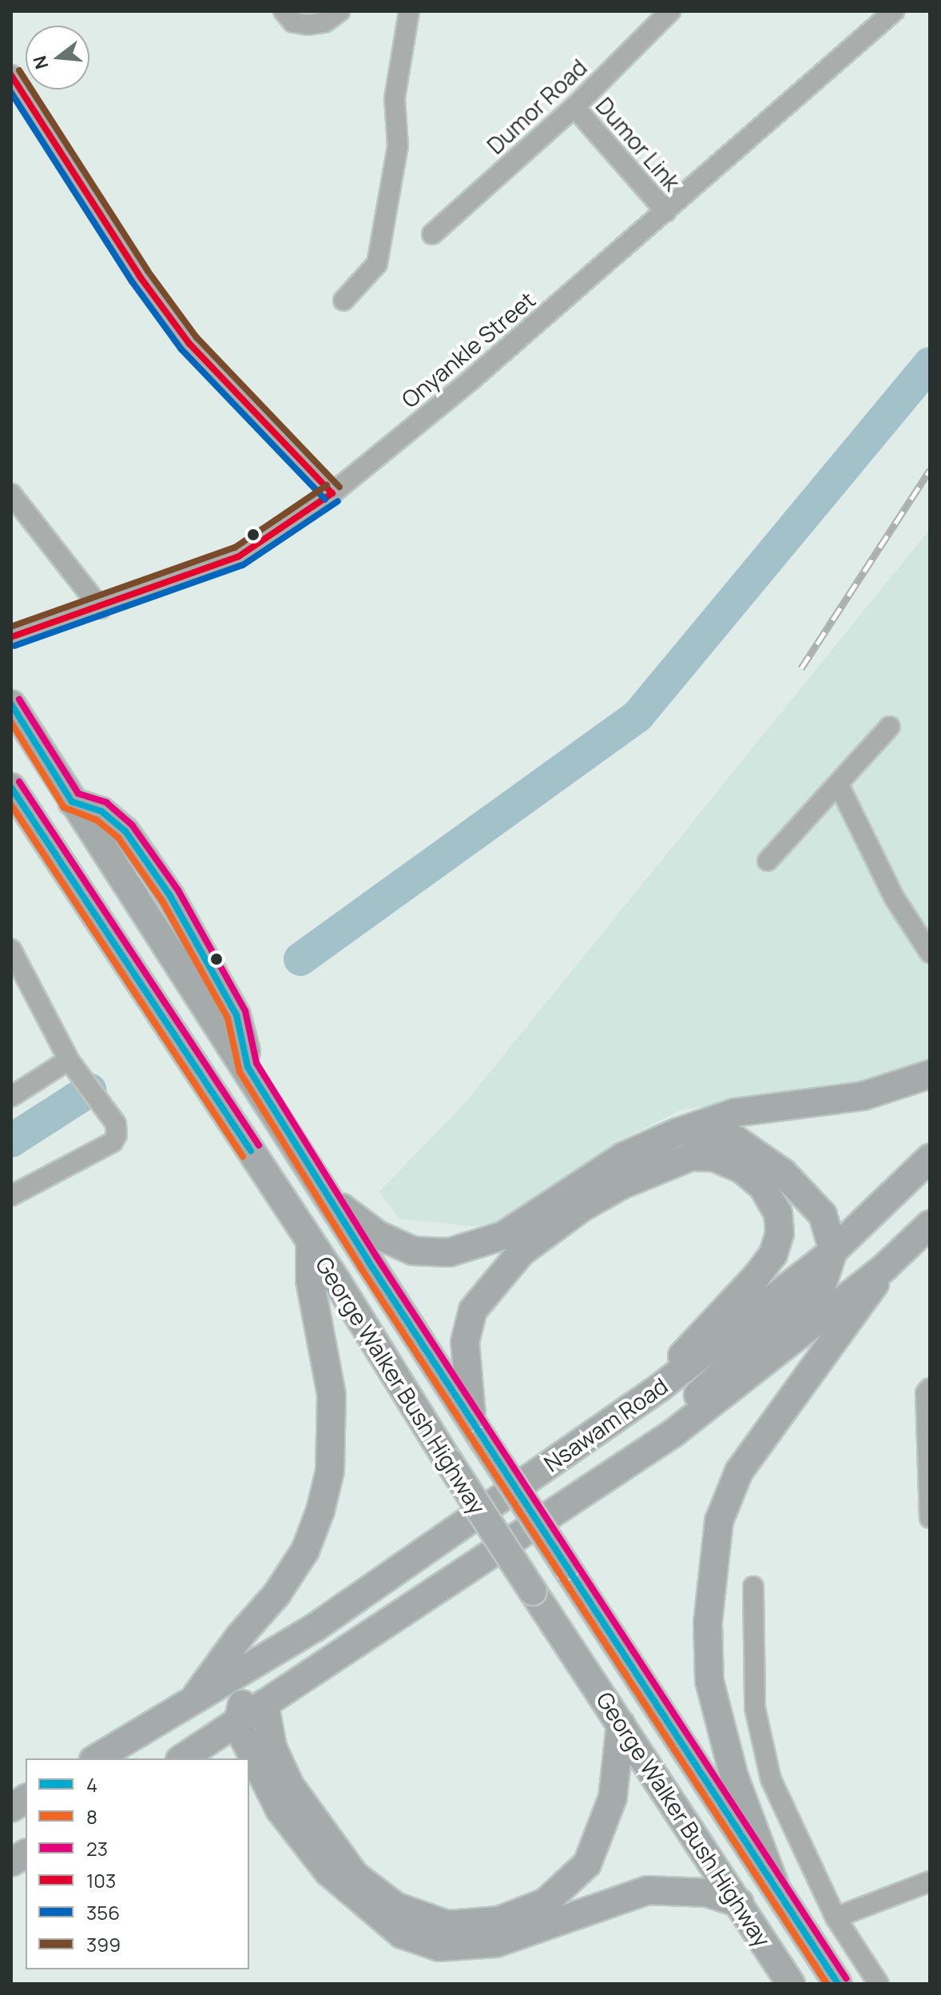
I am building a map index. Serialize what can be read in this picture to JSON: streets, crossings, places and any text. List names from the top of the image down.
{
  "streets": {
    "highway": ["George Walker Bush Highway", "Nsawam Road"],
    "street": ["Dumor Road", "Dumor Link", "Onyankle Street"]
  },
  "crossings": [
    ["Dumor Road", "Dumor Link"],
    ["Dumor Link", "Onyankle Street"]
  ],
  "lines": [
    "transit line 399",
    "transit line 103",
    "transit line 356",
    "transit line 23",
    "transit line 4",
    "transit line 8"
  ],
  "legend": [
    "4",
    "8",
    "23",
    "103",
    "356",
    "399"
  ],
  "north": "left"
}
